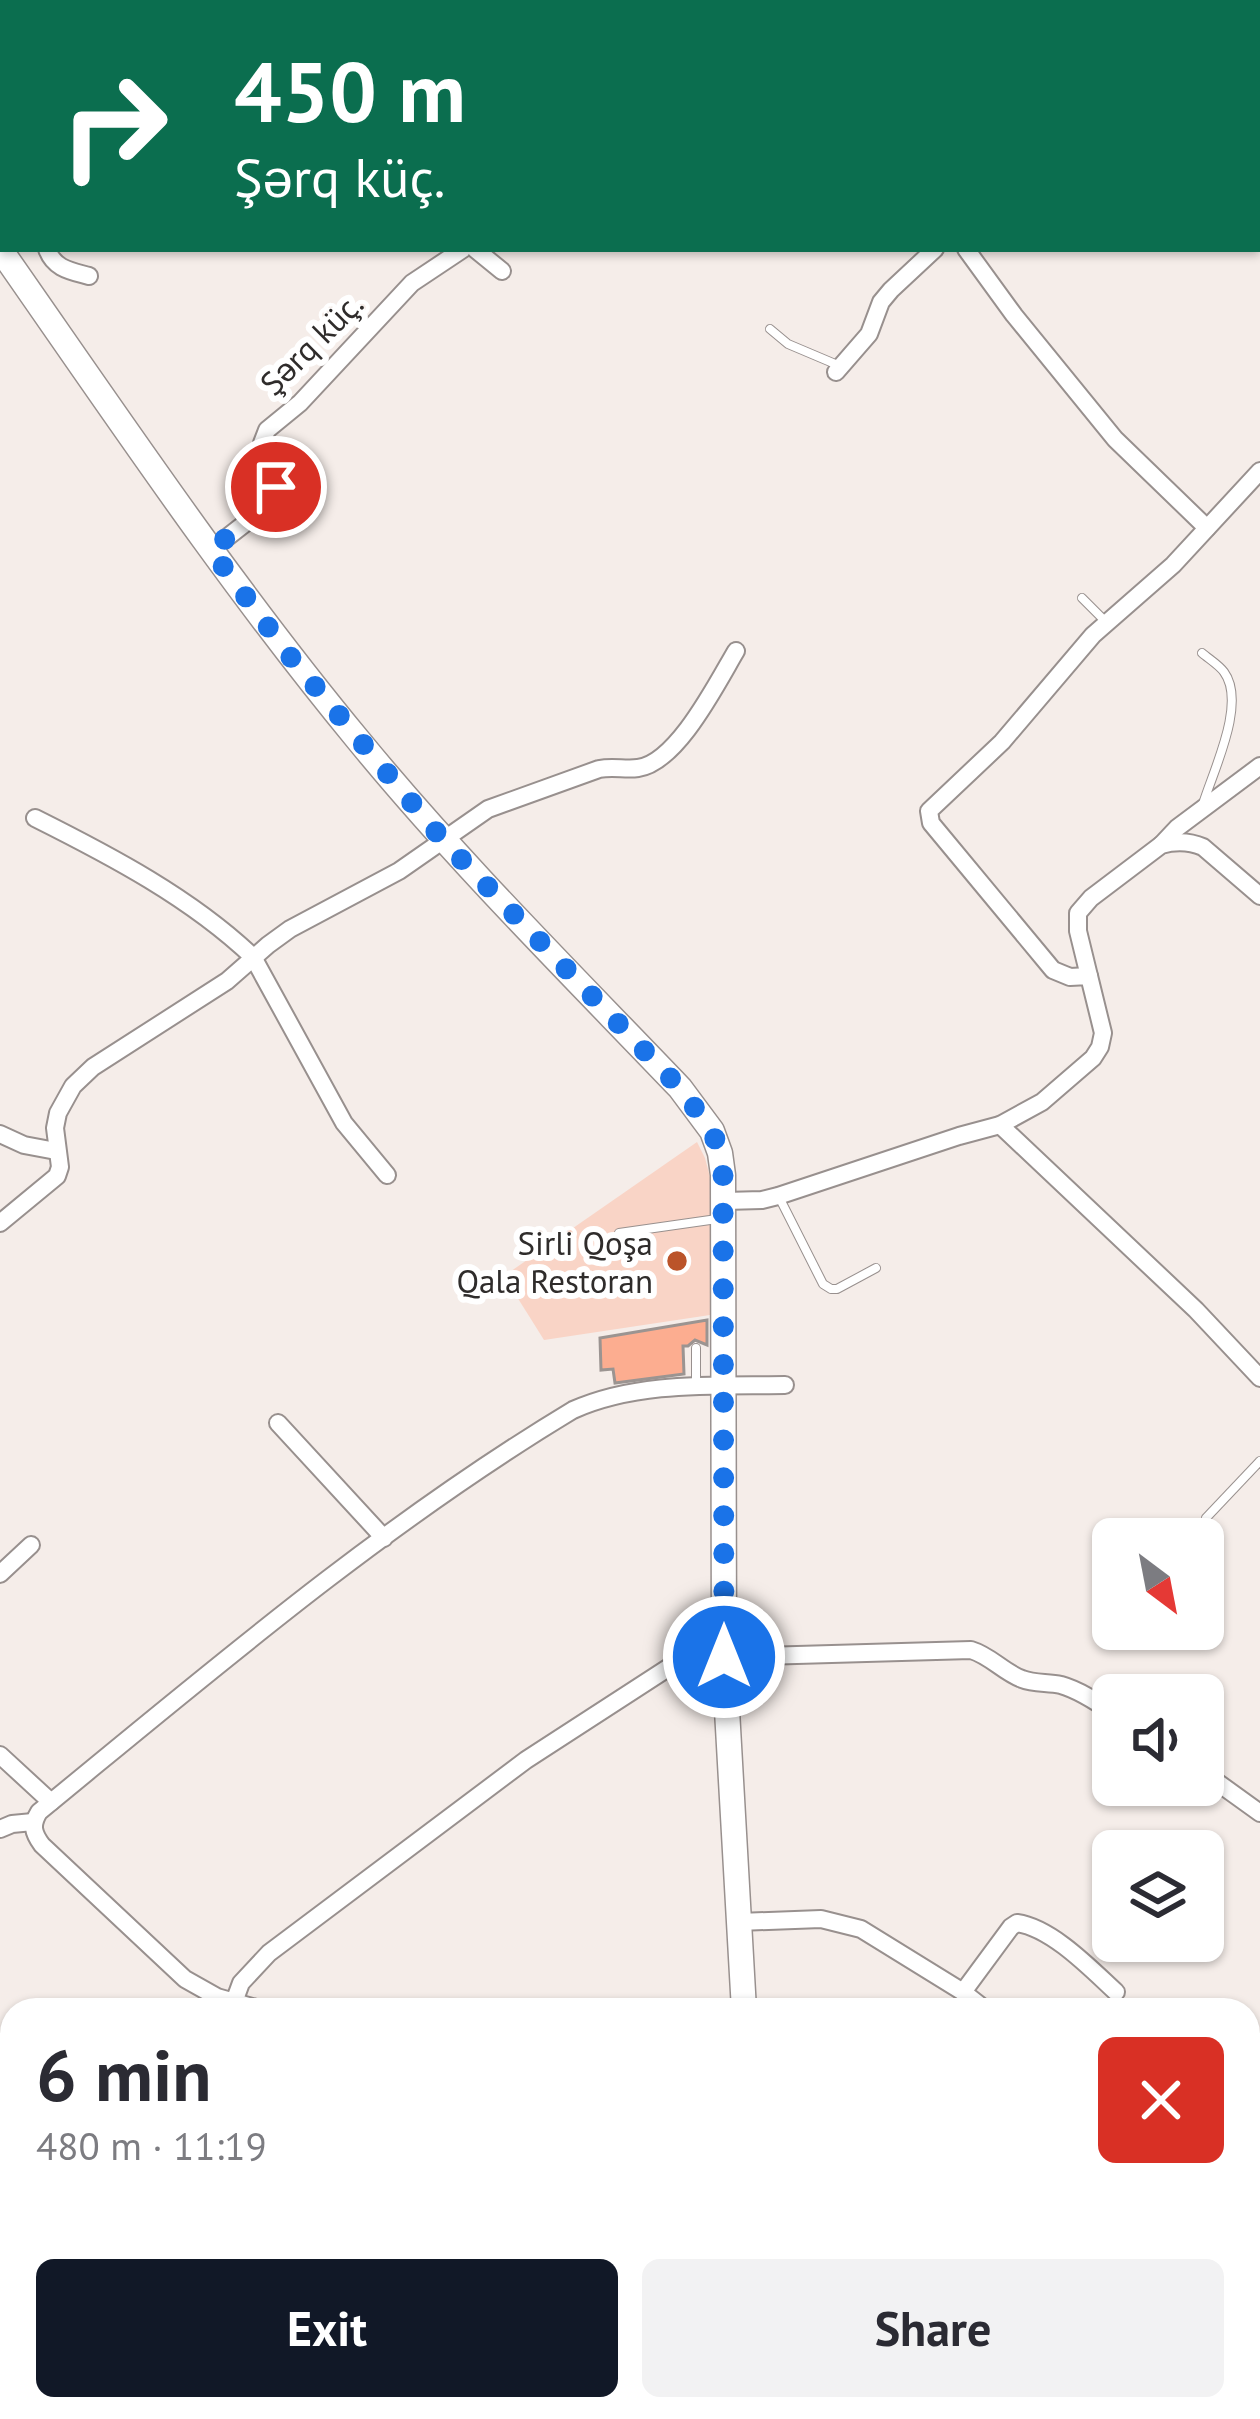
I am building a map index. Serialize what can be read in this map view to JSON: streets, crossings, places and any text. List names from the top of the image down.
{
  "streets": {
    "street": ["Şərq küç."]
  },
  "places": ["Sirli Qoşa Qala Restoran"],
  "north": "bottom right",
  "page": {
    "turn": ["450 m", "Şərq küç."],
    "heading": ["6 min", "480 m · 11:19"],
    "buttons": ["Exit", "Share"]
  }
}
